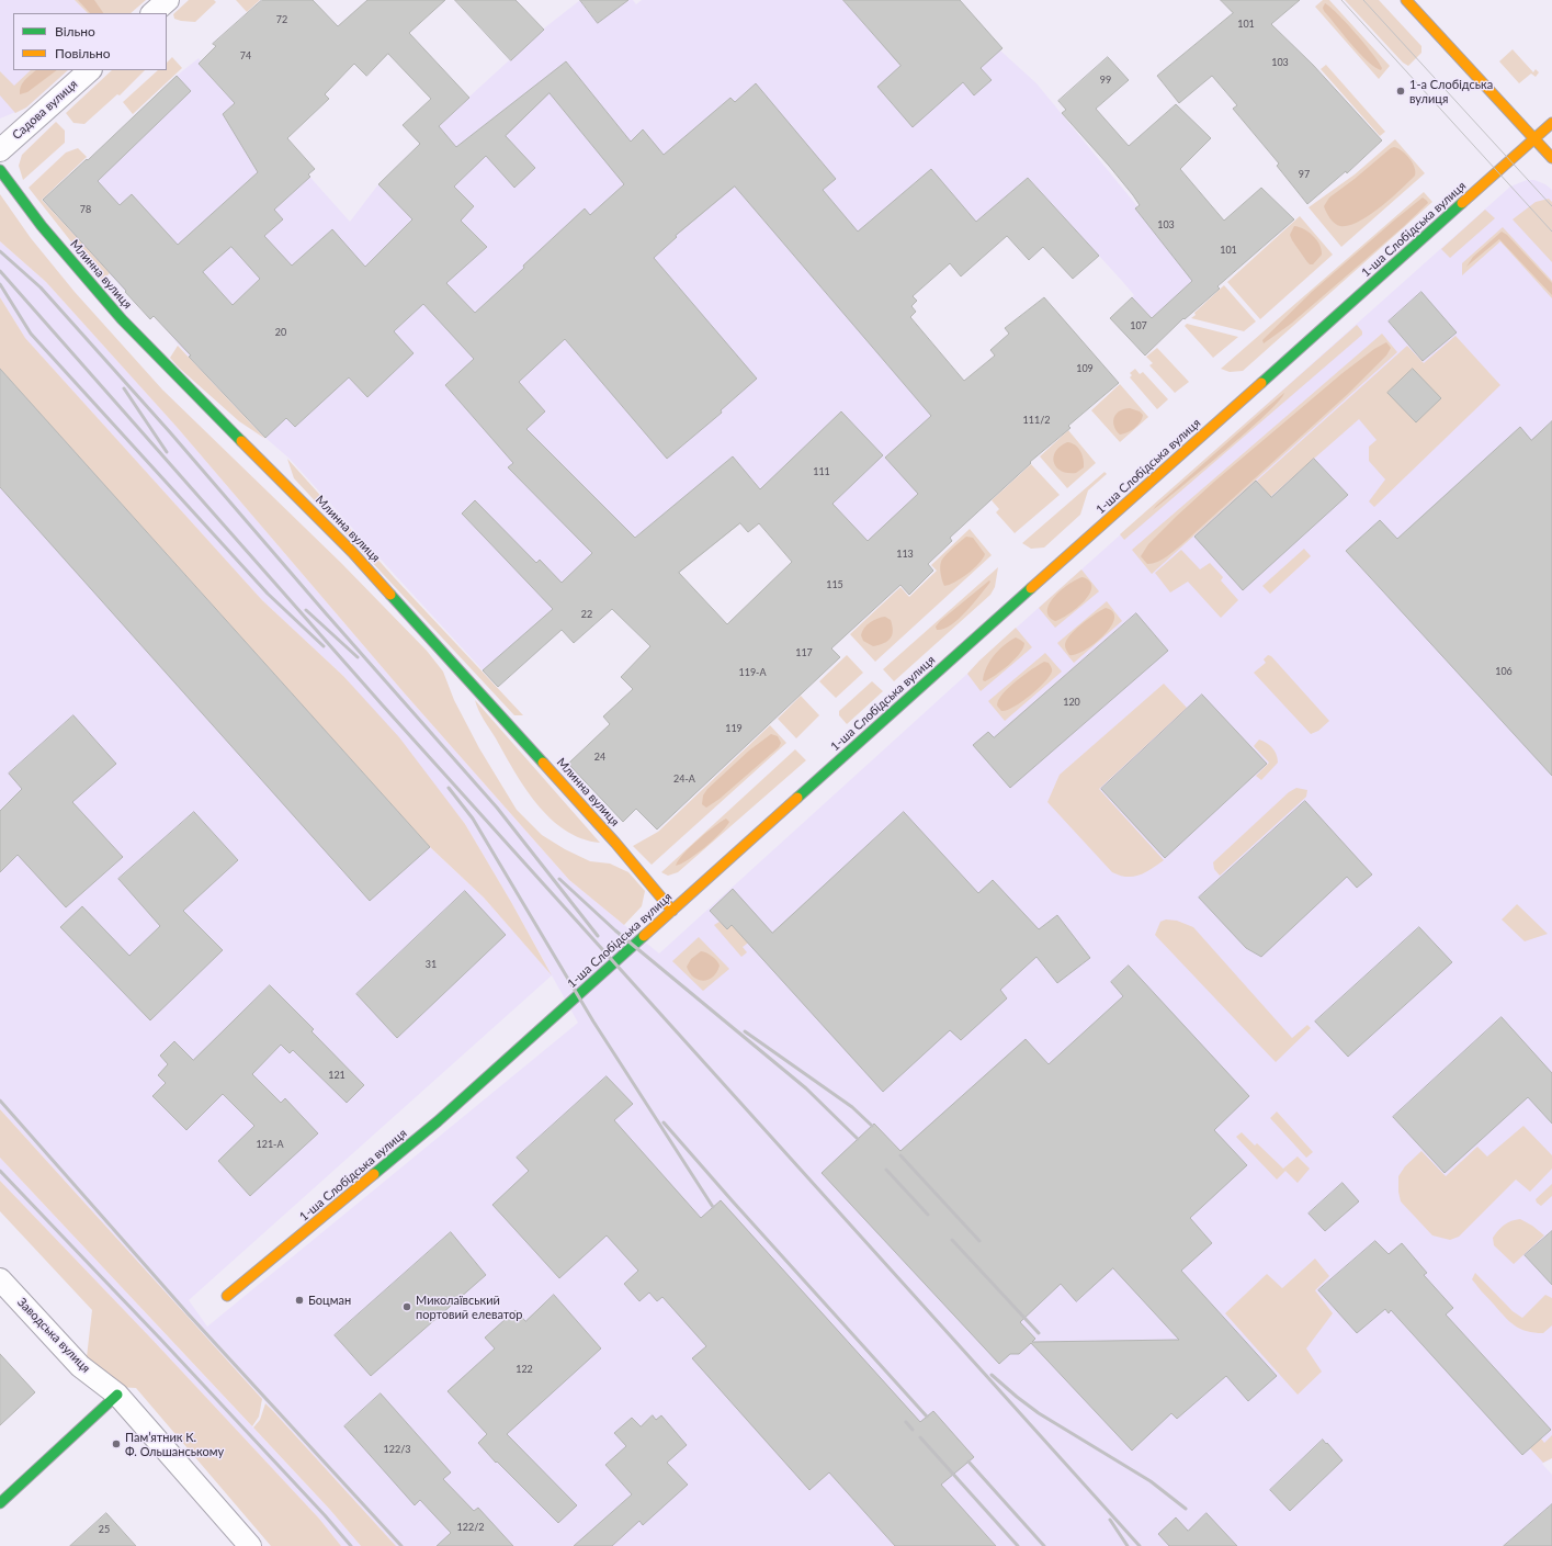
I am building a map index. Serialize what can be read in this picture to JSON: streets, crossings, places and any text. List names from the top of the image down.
{
  "streets": {
    "street": [
      "Садова вулиця",
      "1-ша Слобідська вулиця",
      "Млинна вулиця",
      "Заводська вулиця"
    ]
  },
  "crossings": [
    ["1-ша Слобідська вулиця", "Млинна вулиця"]
  ],
  "places": [
    "1-а Слобідська вулиця",
    "Боцман",
    "Миколаївський портовий елеватор",
    "Пам’ятник К. Ф. Ольшанському"
  ],
  "house_numbers": [
    "72",
    "101",
    "74",
    "103",
    "99",
    "97",
    "78",
    "103",
    "101",
    "107",
    "20",
    "109",
    "111/2",
    "111",
    "113",
    "115",
    "22",
    "117",
    "106",
    "119-А",
    "120",
    "119",
    "24",
    "24-А",
    "31",
    "121",
    "121-А",
    "122",
    "122/3",
    "122/2",
    "25"
  ],
  "legend": ["Вільно", "Повільно"]
}
